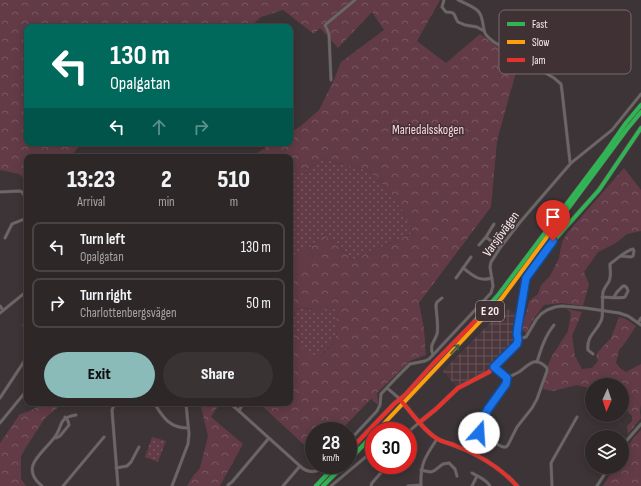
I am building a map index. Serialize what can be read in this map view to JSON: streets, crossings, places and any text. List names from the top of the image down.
{
  "streets": {
    "main road": ["E 20"],
    "street": ["Varsjövägen"]
  },
  "parks": ["Mariedalsskogen"],
  "legend": ["Fast", "Slow", "Jam"],
  "north": "bottom",
  "page": {
    "turn": ["130 m", "Opalgatan"],
    "eta": [
      "13:23",
      "Arrival",
      "2",
      "min",
      "510",
      "m"
    ],
    "list": [
      {
        "name": "Turn left",
        "note": "Opalgatan",
        "value": "130 m"
      },
      {
        "name": "Turn right",
        "note": "Charlottenbergsvägen",
        "value": "50 m"
      }
    ],
    "buttons": ["Exit", "Share"],
    "speed": "28 km/h",
    "limit": "30"
  }
}
